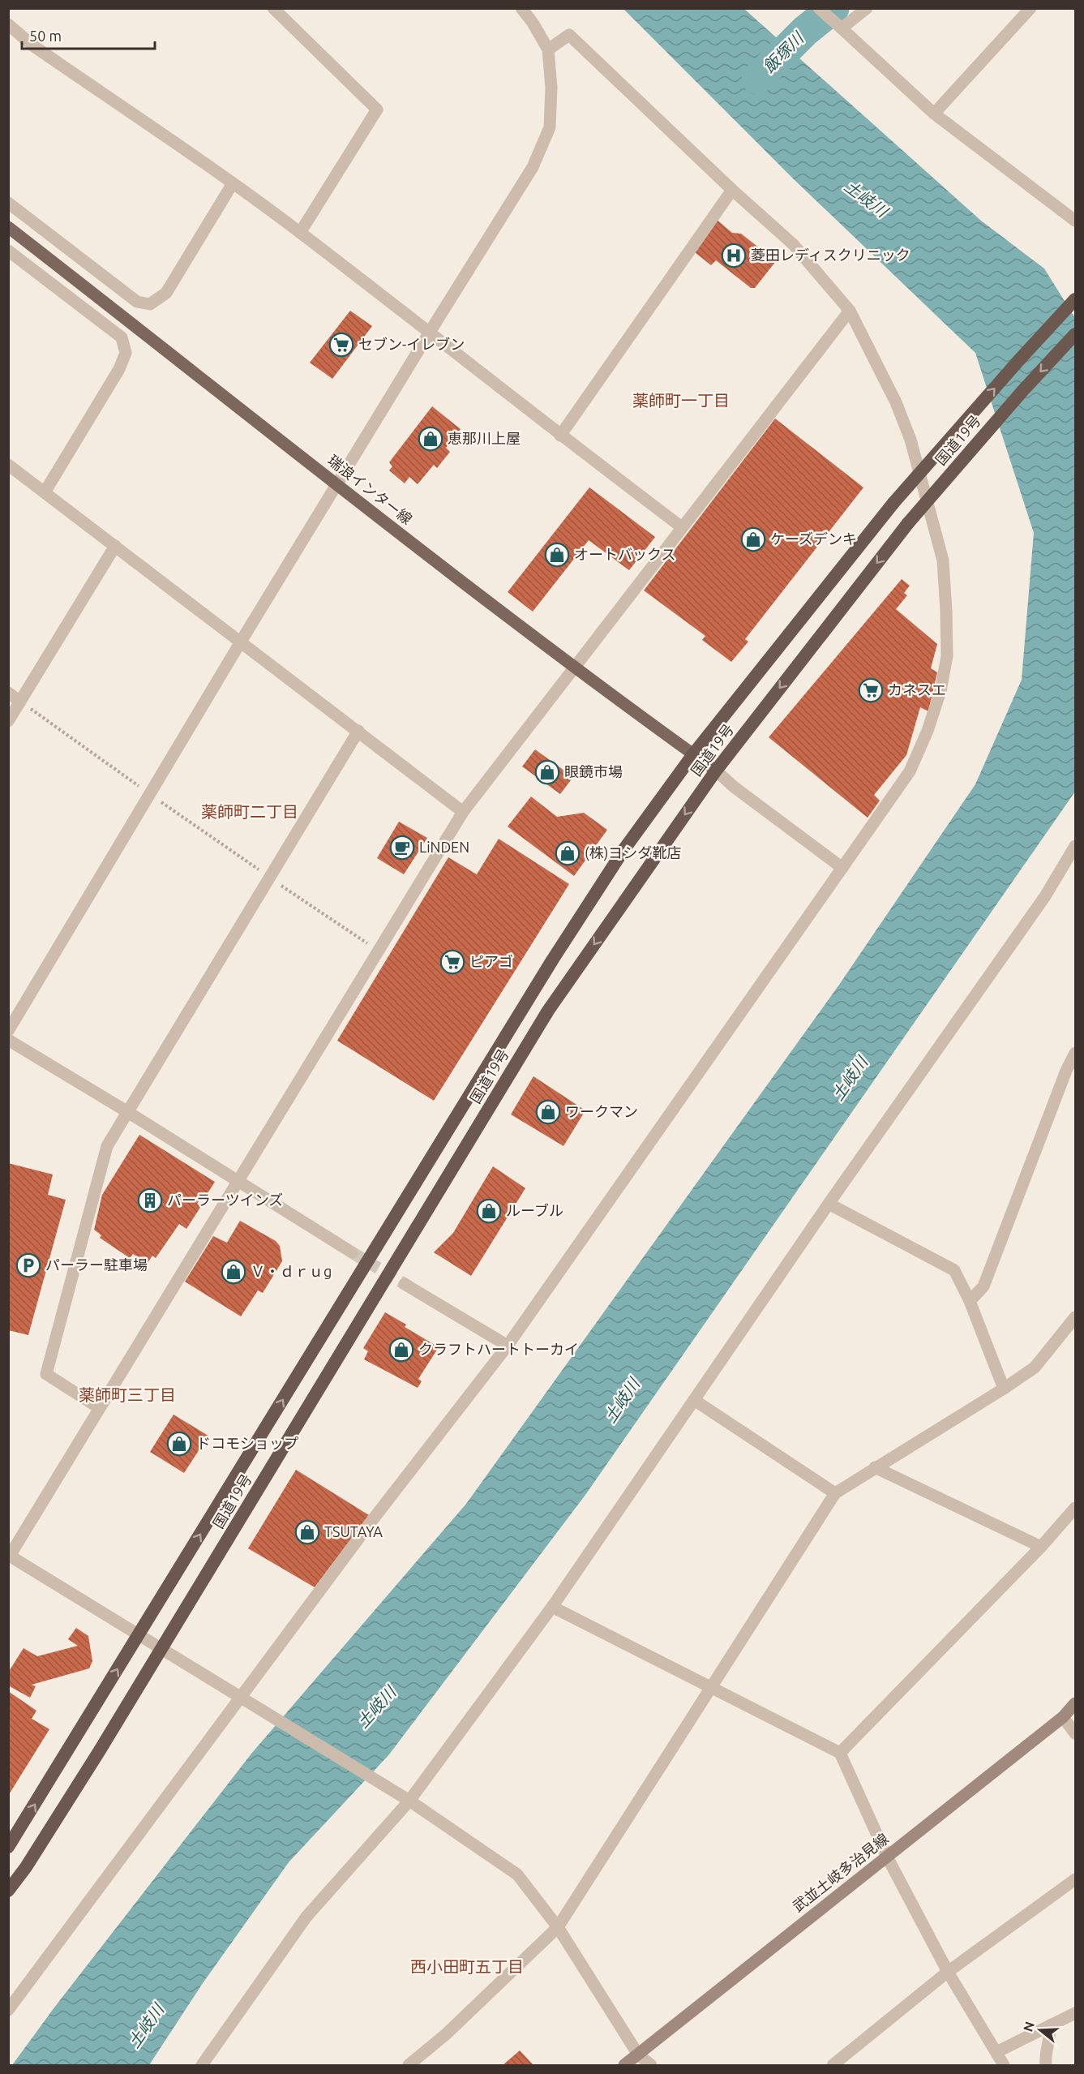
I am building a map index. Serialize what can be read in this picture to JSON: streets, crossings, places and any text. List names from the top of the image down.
{
  "streets": {
    "highway": ["国道19号"],
    "main road": ["瑞浪インター線", "武並土岐多治見線"]
  },
  "crossings": [
    ["国道19号", "瑞浪インター線"]
  ],
  "districts": [
    "薬師町一丁目",
    "薬師町二丁目",
    "薬師町三丁目",
    "西小田町五丁目"
  ],
  "water": ["飯塚川", "土岐川"],
  "places": {
    "hospital": ["菱田レディスクリニック"],
    "supermarket": ["セブン-イレブン", "カネスエ", "ピアゴ"],
    "shop": [
      "恵那川上屋",
      "ケーズデンキ",
      "オートバックス",
      "眼鏡市場",
      "(株)ヨシダ靴店",
      "ワークマン",
      "ルーブル",
      "Ｖ・ｄｒｕg",
      "クラフトハートトーカイ",
      "ドコモショップ",
      "TSUTAYA"
    ],
    "cafe": ["LiNDEN"],
    "building": ["パーラーツインズ"],
    "parking": ["パーラー駐車場"]
  },
  "scale_bar": "50 m",
  "north": "left"
}
